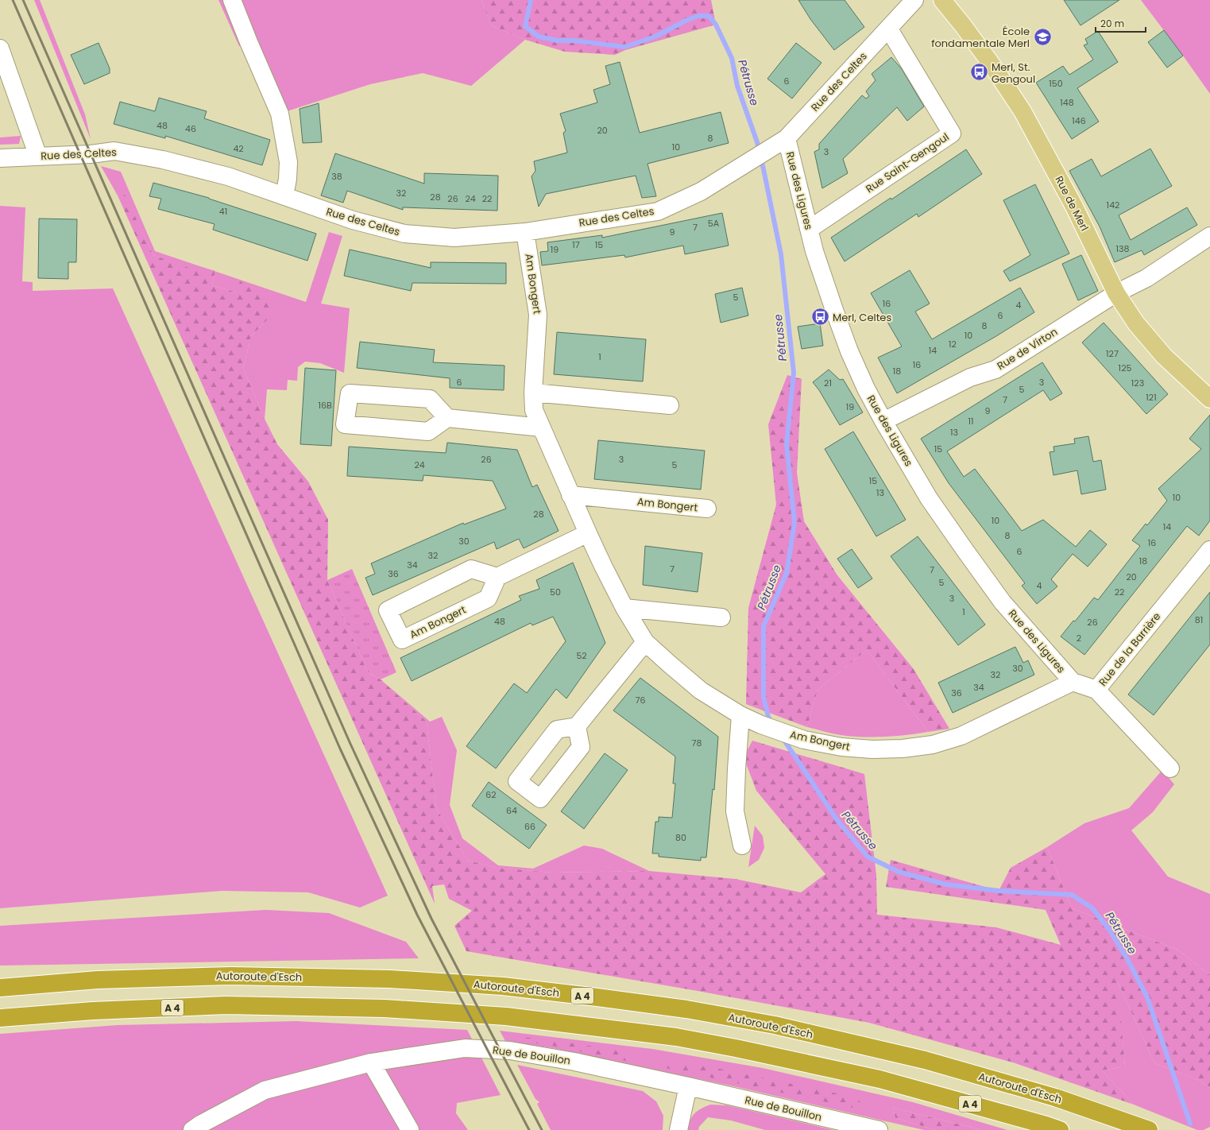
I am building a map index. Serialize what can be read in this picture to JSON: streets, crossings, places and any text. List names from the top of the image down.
{
  "streets": {
    "highway": ["Autoroute d'Esch", "A 4"],
    "main road": ["Rue de Merl"],
    "street": [
      "Rue des Celtes",
      "Rue Saint-Gengoul",
      "Rue des Ligures",
      "Am Bongert",
      "Rue de Virton",
      "Rue de la Barrière",
      "Rue de Bouillon"
    ]
  },
  "crossings": [
    ["Rue des Celtes", "Rue Saint-Gengoul"],
    ["Rue des Celtes", "Rue des Ligures"],
    ["Rue des Celtes", "Am Bongert"],
    ["Rue Saint-Gengoul", "Rue des Ligures"],
    ["Rue des Ligures", "Am Bongert"],
    ["Rue des Ligures", "Rue de Virton"],
    ["Rue des Ligures", "Rue de la Barrière"],
    ["Rue de Merl", "Rue de Virton"],
    ["Am Bongert", "Rue de la Barrière"]
  ],
  "water": ["Pétrusse"],
  "places": {
    "school or university": ["École fondamentale Merl"],
    "bus stop": ["Merl, St. Gengoul", "Merl, Celtes"]
  },
  "house_numbers": [
    "6",
    "150",
    "148",
    "146",
    "48",
    "46",
    "20",
    "8",
    "10",
    "42",
    "3",
    "38",
    "32",
    "28",
    "26",
    "24",
    "22",
    "142",
    "41",
    "5A",
    "7",
    "9",
    "17",
    "15",
    "138",
    "19",
    "5",
    "16",
    "4",
    "6",
    "8",
    "10",
    "12",
    "14",
    "127",
    "1",
    "16",
    "125",
    "18",
    "6",
    "3",
    "21",
    "123",
    "5",
    "121",
    "7",
    "16B",
    "19",
    "9",
    "11",
    "13",
    "15",
    "26",
    "3",
    "24",
    "5",
    "15",
    "13",
    "10",
    "28",
    "10",
    "14",
    "8",
    "30",
    "16",
    "6",
    "32",
    "18",
    "34",
    "7",
    "7",
    "36",
    "20",
    "5",
    "4",
    "50",
    "22",
    "3",
    "1",
    "81",
    "48",
    "26",
    "2",
    "52",
    "30",
    "32",
    "34",
    "36",
    "76",
    "78",
    "62",
    "64",
    "66",
    "80"
  ],
  "scale_bar": "20 m"
}
